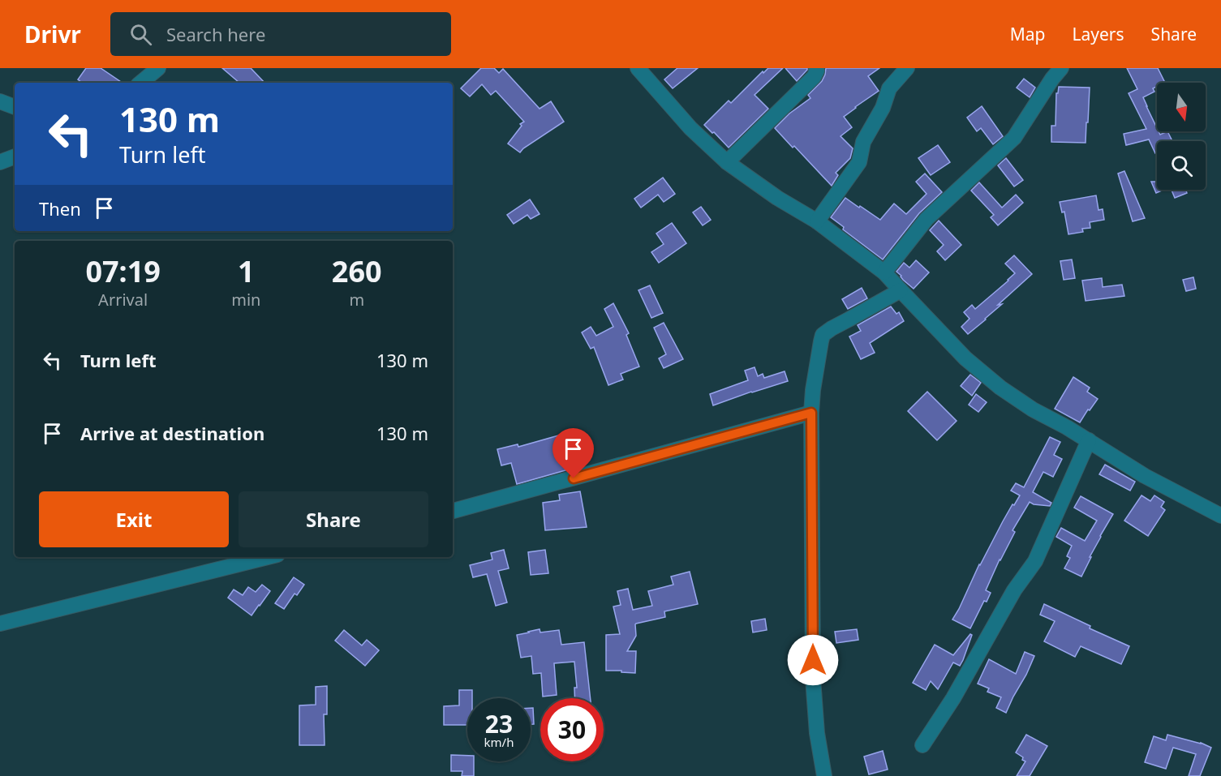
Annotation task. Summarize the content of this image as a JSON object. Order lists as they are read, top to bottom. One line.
{"north":"bottom","page":{"header":"Drivr","search":"Search here","nav":["Map","Layers","Share"],"turn":["130 m","Turn left"],"then":"Then","eta":["07:19","Arrival","1","min","260","m"],"list":[{"name":"Turn left","value":"130 m"},{"name":"Arrive at destination","value":"130 m"}],"buttons":["Exit","Share"],"speed":"23 km/h","limit":"30"}}
